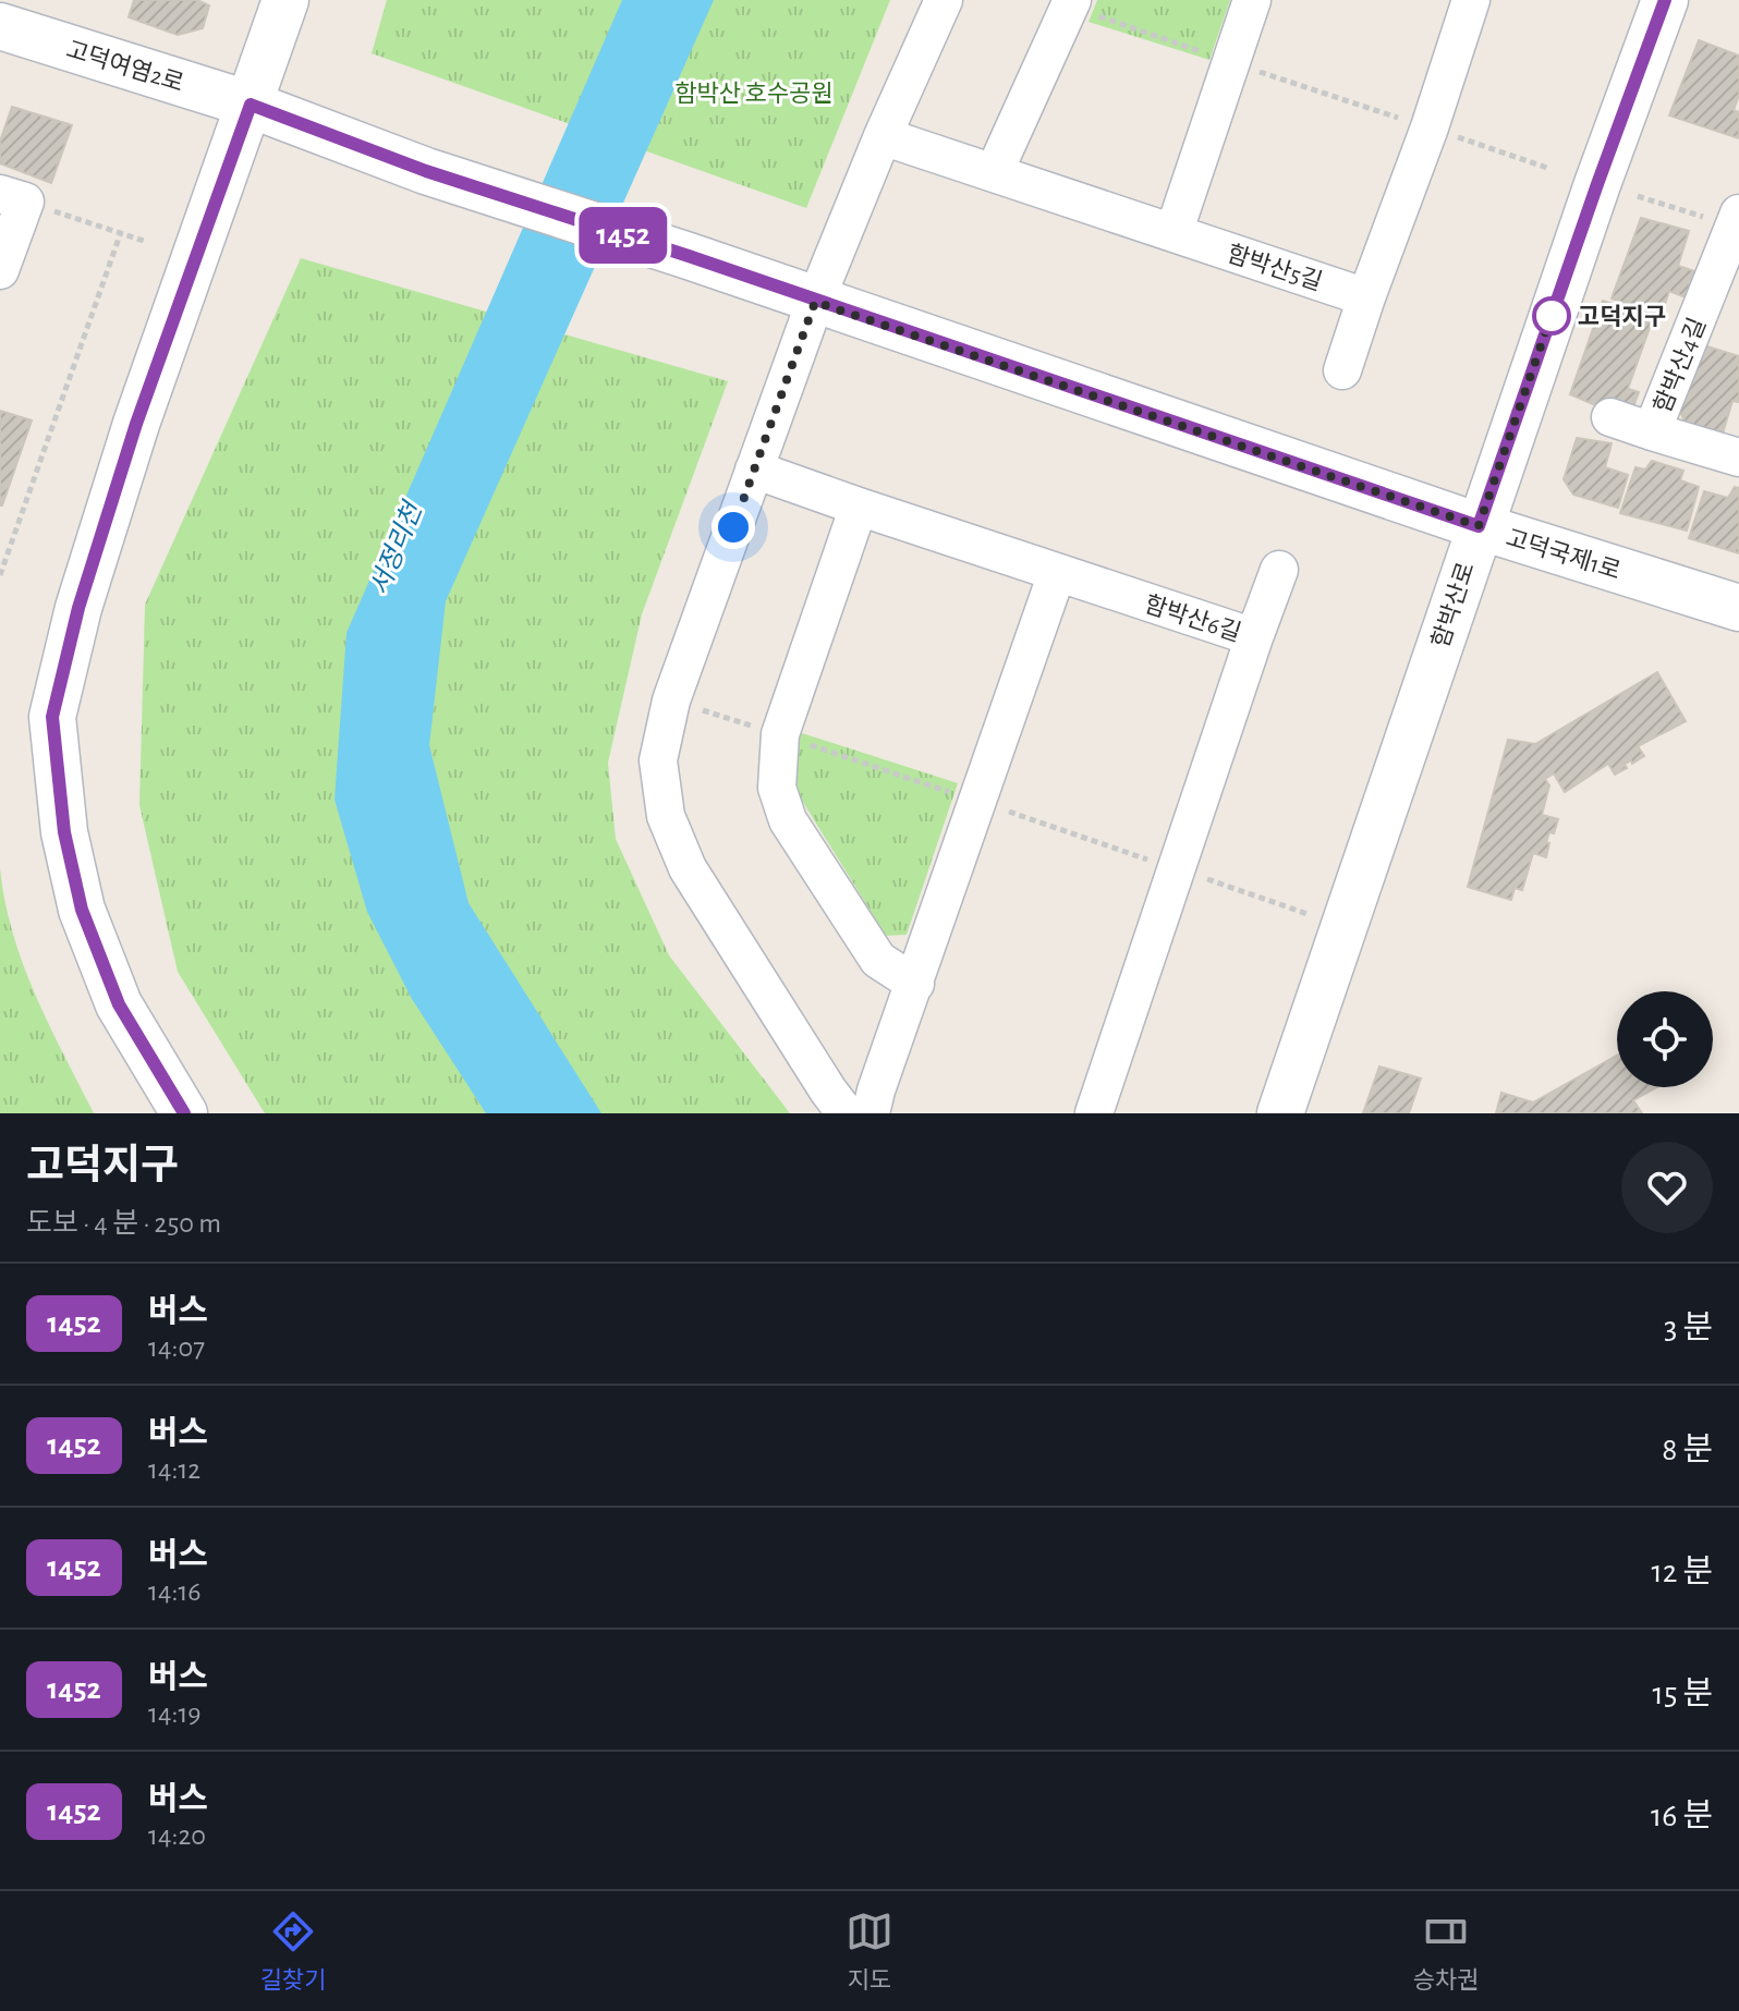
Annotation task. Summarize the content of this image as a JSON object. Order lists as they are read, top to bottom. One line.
{"streets":{"street":["고덕여염2로","함박산5길","함박산4길","고덕국제1로","함박산로","함박산6길"]},"crossings":[["고덕여염2로","고덕국제1로"],["고덕국제1로","함박산로"]],"water":["서정리천"],"parks":["함박산 호수공원"],"places":["고덕지구"],"lines":["bus line 1452"],"page":{"on_map":"1452","heading":["고덕지구","도보 · 4 분 · 250 m"],"list":[{"mark":"1452","name":"버스","note":"14:07","value":"3 분"},{"mark":"1452","name":"버스","note":"14:12","value":"8 분"},{"mark":"1452","name":"버스","note":"14:16","value":"12 분"},{"mark":"1452","name":"버스","note":"14:19","value":"15 분"},{"mark":"1452","name":"버스","note":"14:20","value":"16 분"}],"tabs":["길찾기","지도","승차권"]}}
